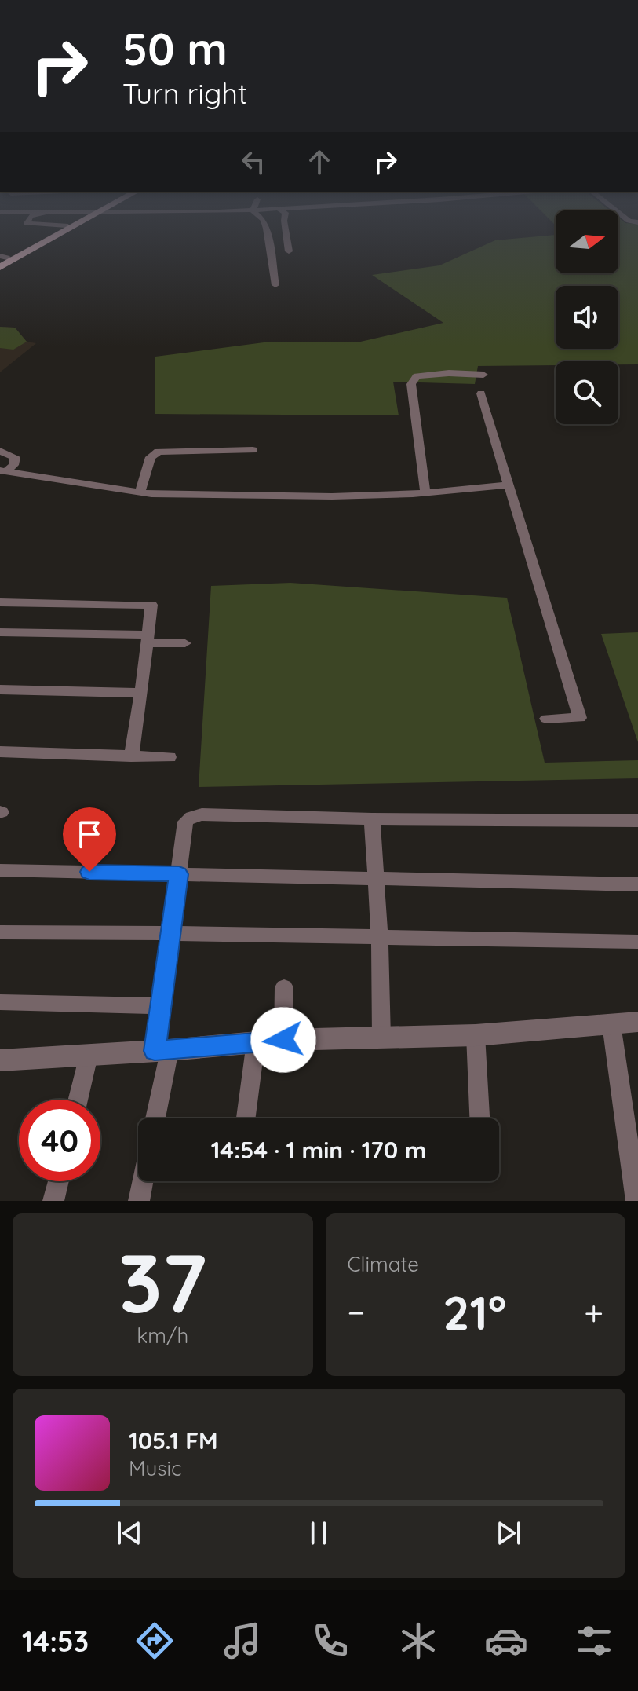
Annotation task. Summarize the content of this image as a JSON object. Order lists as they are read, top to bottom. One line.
{"north":"right","page":{"turn":["50 m","Turn right"],"limit":"40","trip":"14:54 · 1 min · 170 m","tile":[["37","km/h"],"Climate"],"heat":["−","21°","+"],"song":["105.1 FM","Music"],"tabs":"14:53"}}
